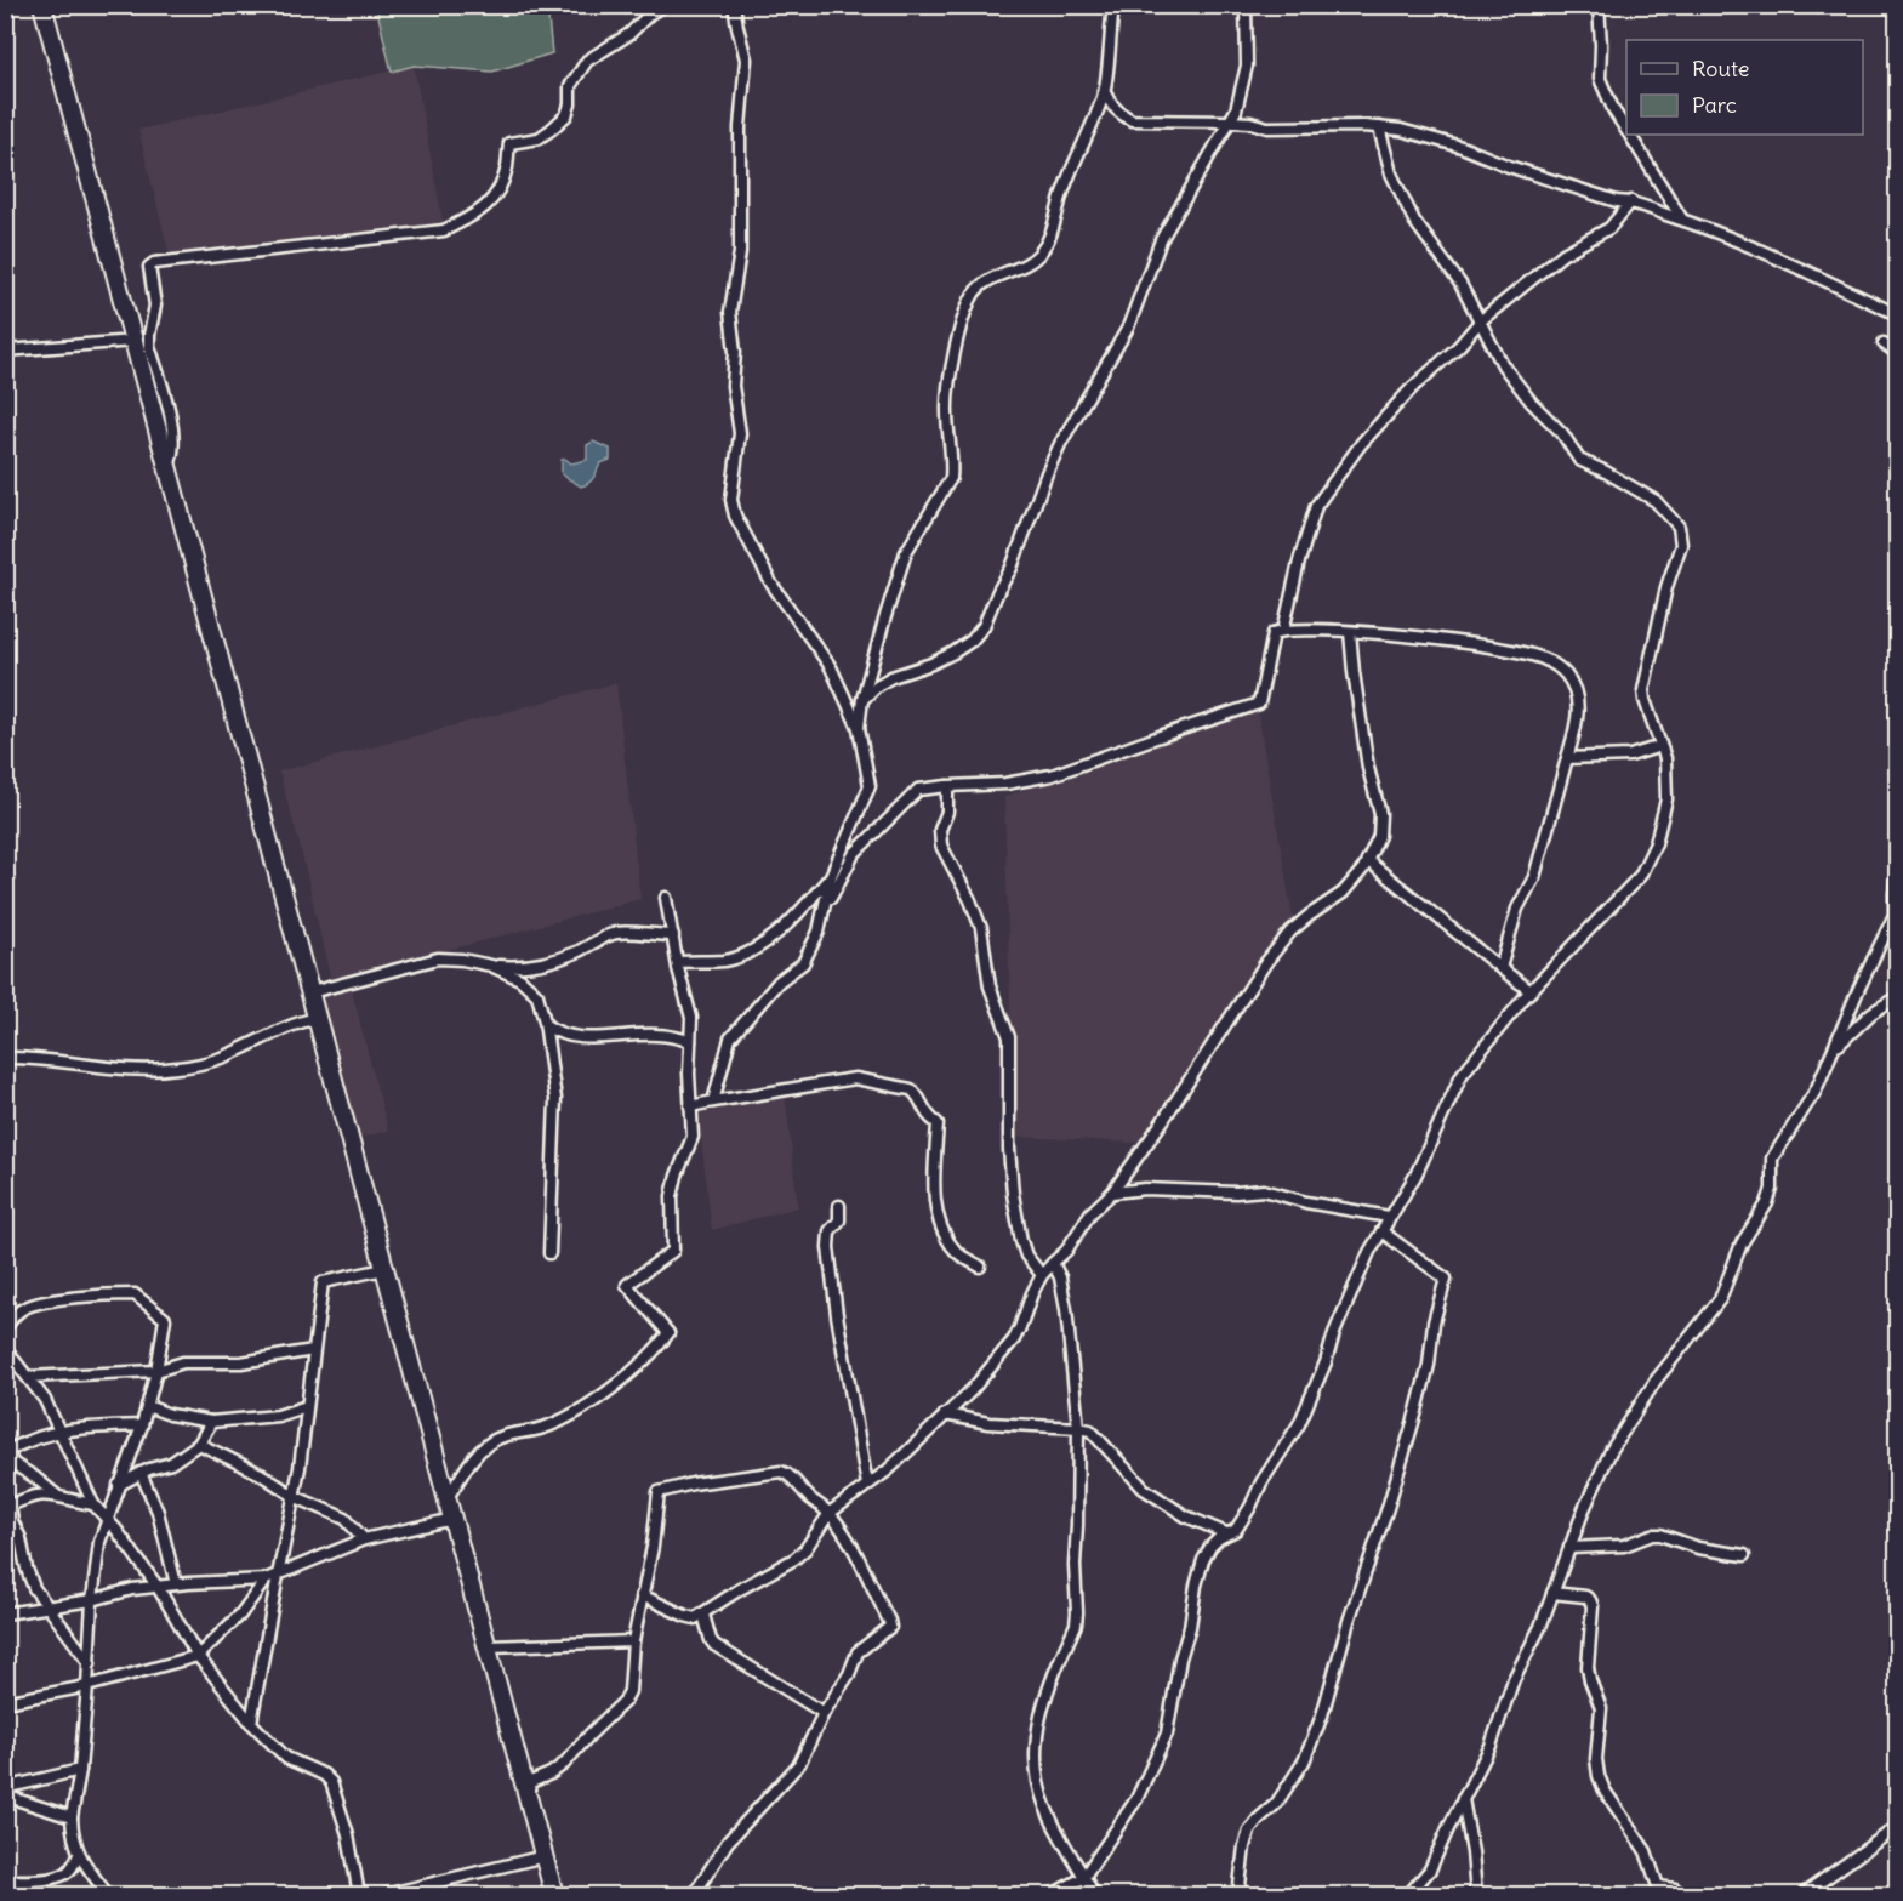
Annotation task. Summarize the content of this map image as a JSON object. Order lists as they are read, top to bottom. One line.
{"legend":["Route","Parc"]}
